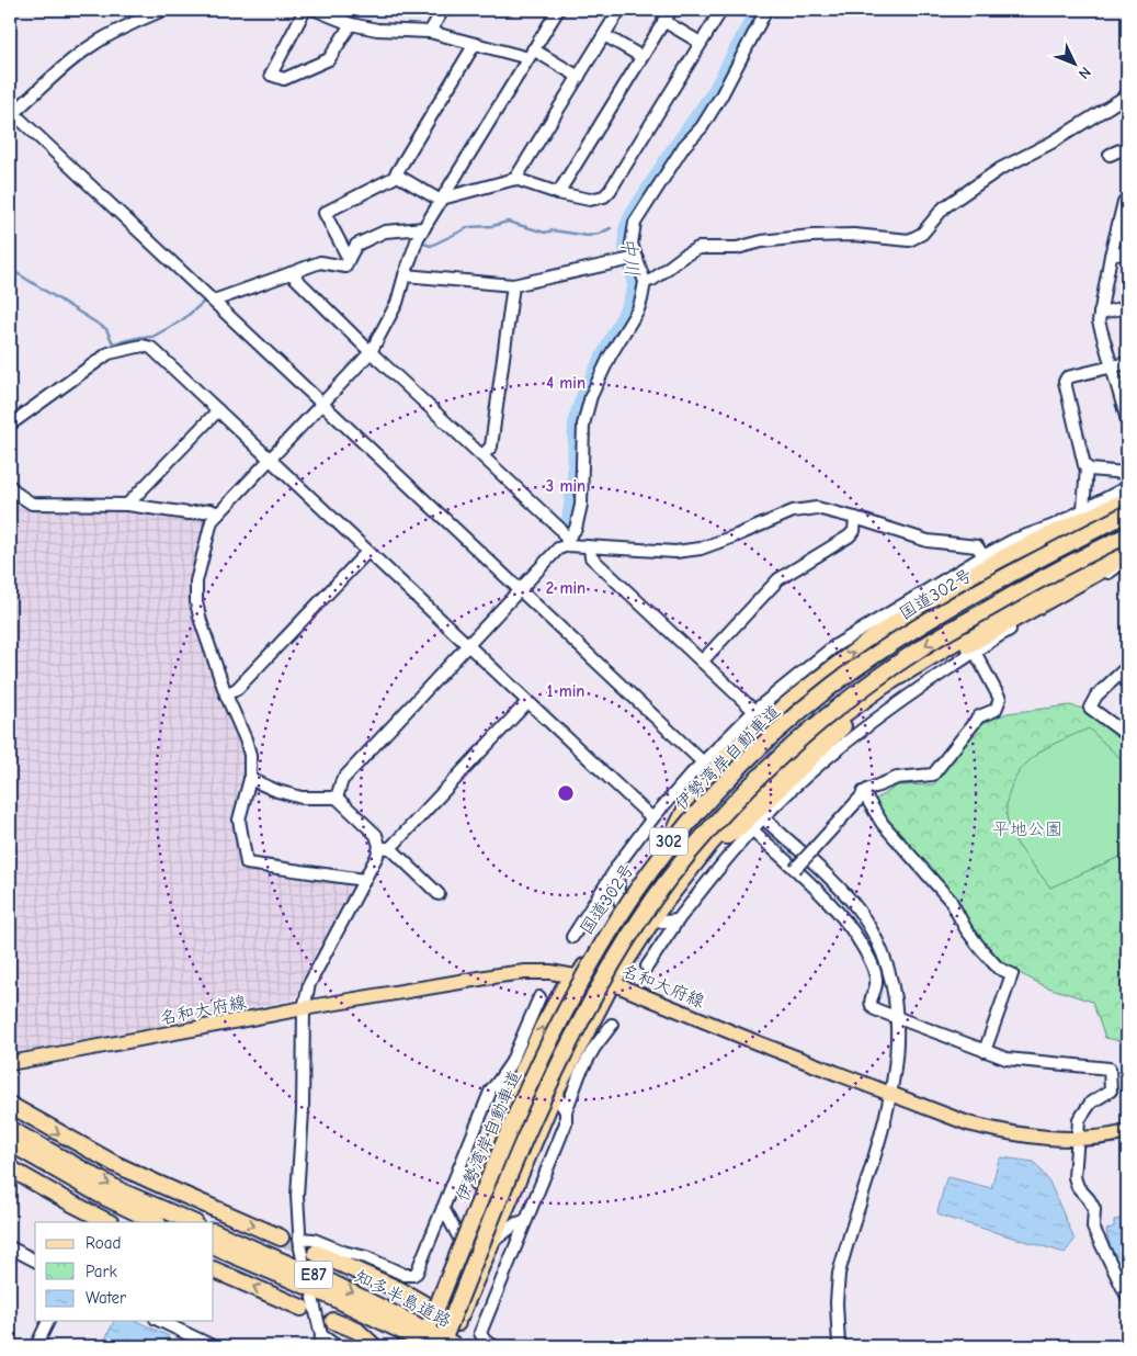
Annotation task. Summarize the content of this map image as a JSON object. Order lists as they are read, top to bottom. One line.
{"streets":{"highway":["国道302号","伊勢湾岸自動車道","302","E87","知多半島道路"],"main road":["名和大府線"]},"crossings":[["国道302号","伊勢湾岸自動車道"],["国道302号","名和大府線"],["国道302号","知多半島道路"],["302","名和大府線"]],"water":["中川"],"parks":["平地公園"],"legend":["Road","Park","Water"],"north":"bottom right","rings":["4 min","3 min","2 min","1 min"]}
